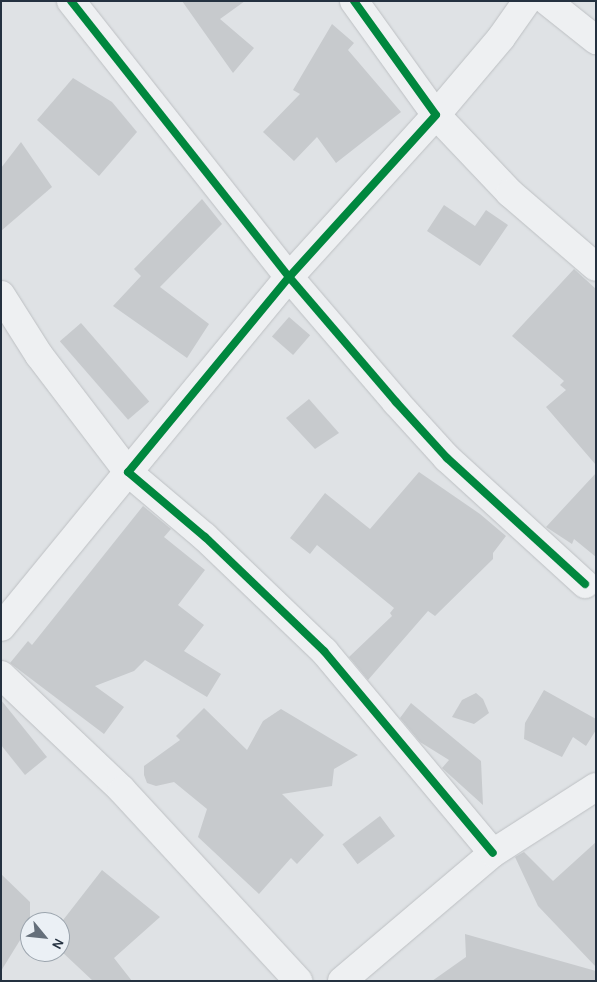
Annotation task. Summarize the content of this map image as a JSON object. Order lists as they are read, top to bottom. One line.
{"north":"bottom right"}
